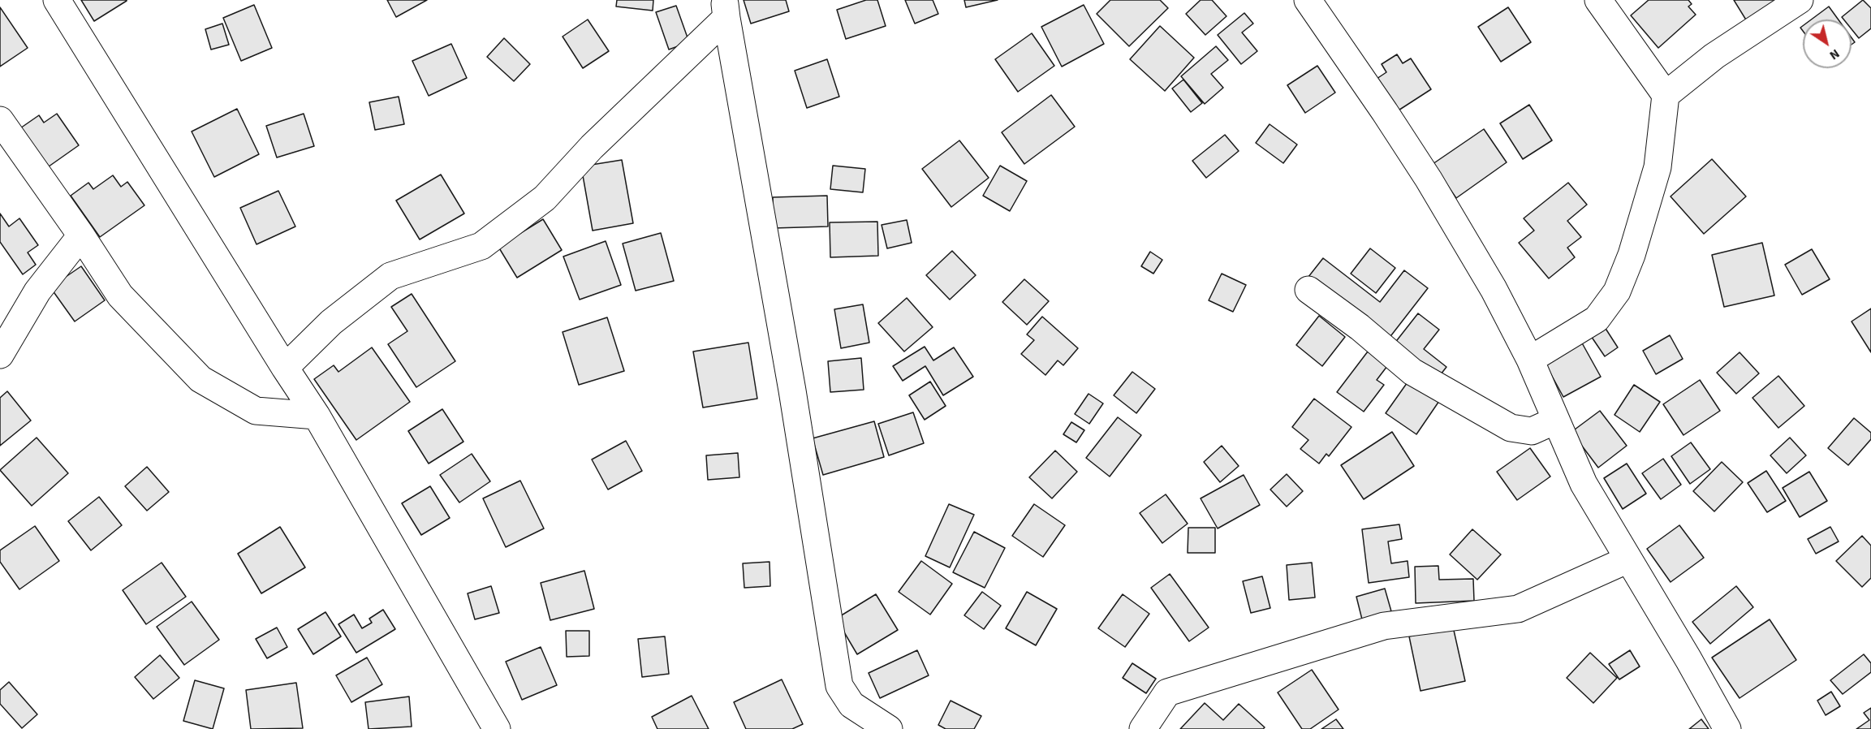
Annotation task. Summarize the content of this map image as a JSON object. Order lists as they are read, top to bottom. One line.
{"north":"bottom right"}
